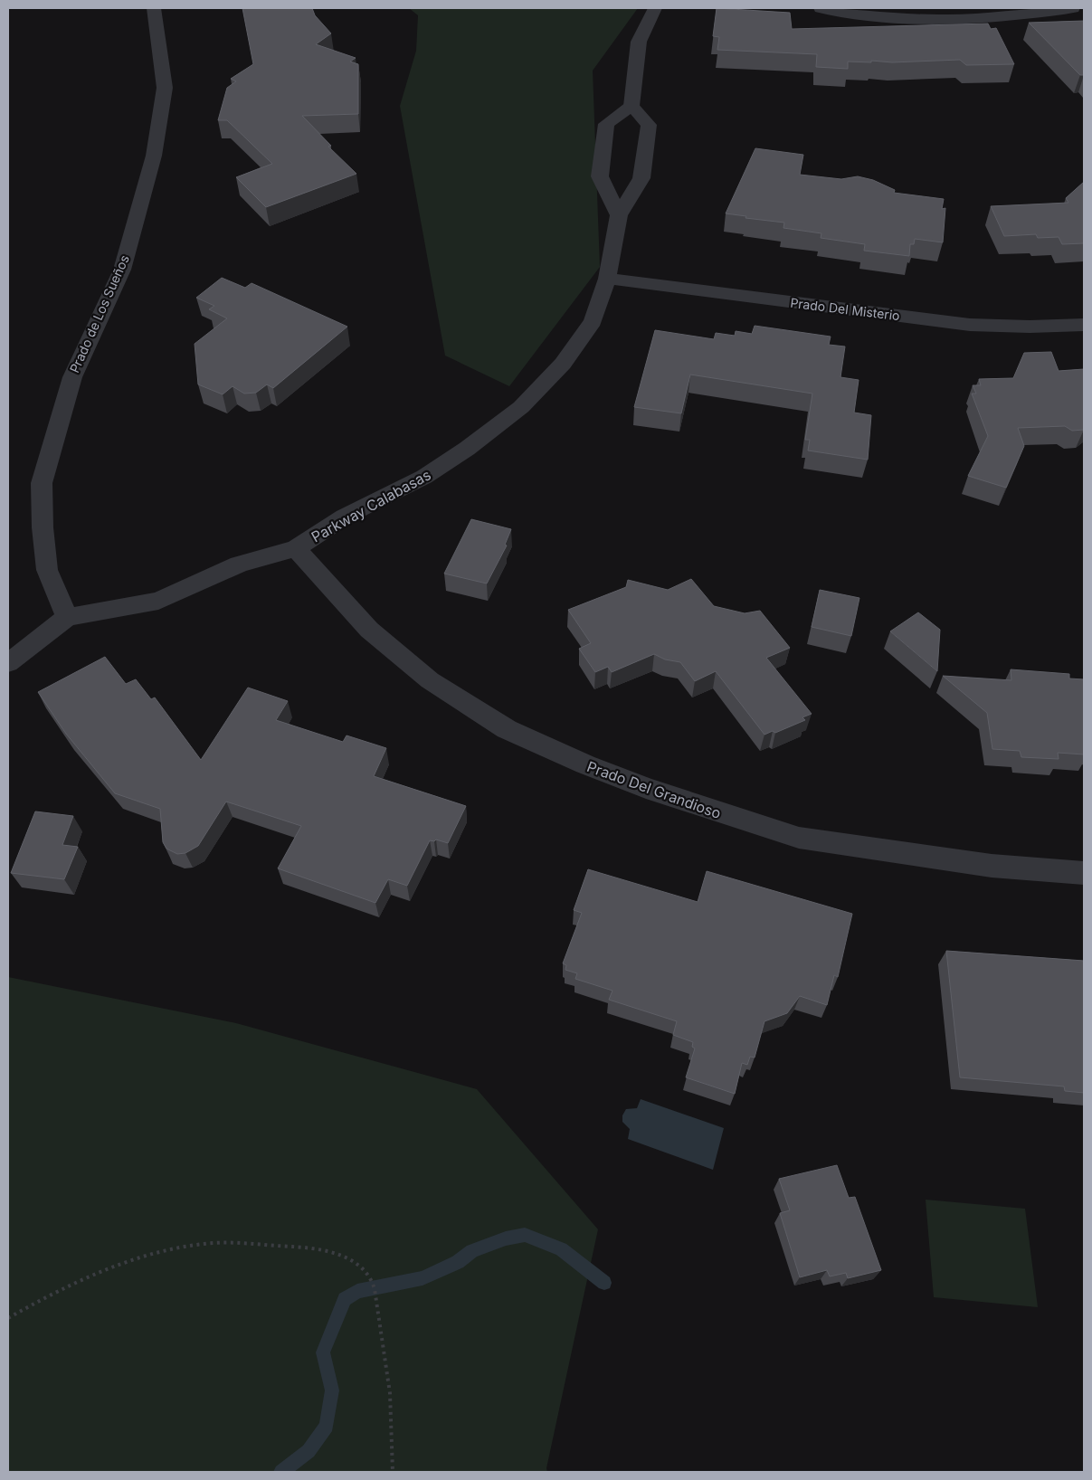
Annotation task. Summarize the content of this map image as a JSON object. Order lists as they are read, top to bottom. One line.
{"streets":{"street":["Prado Del Misterio","Prado de Los Sueños","Parkway Calabasas","Prado Del Grandioso"]},"crossings":[["Prado Del Misterio","Parkway Calabasas"],["Prado de Los Sueños","Parkway Calabasas"],["Parkway Calabasas","Prado Del Grandioso"]]}
